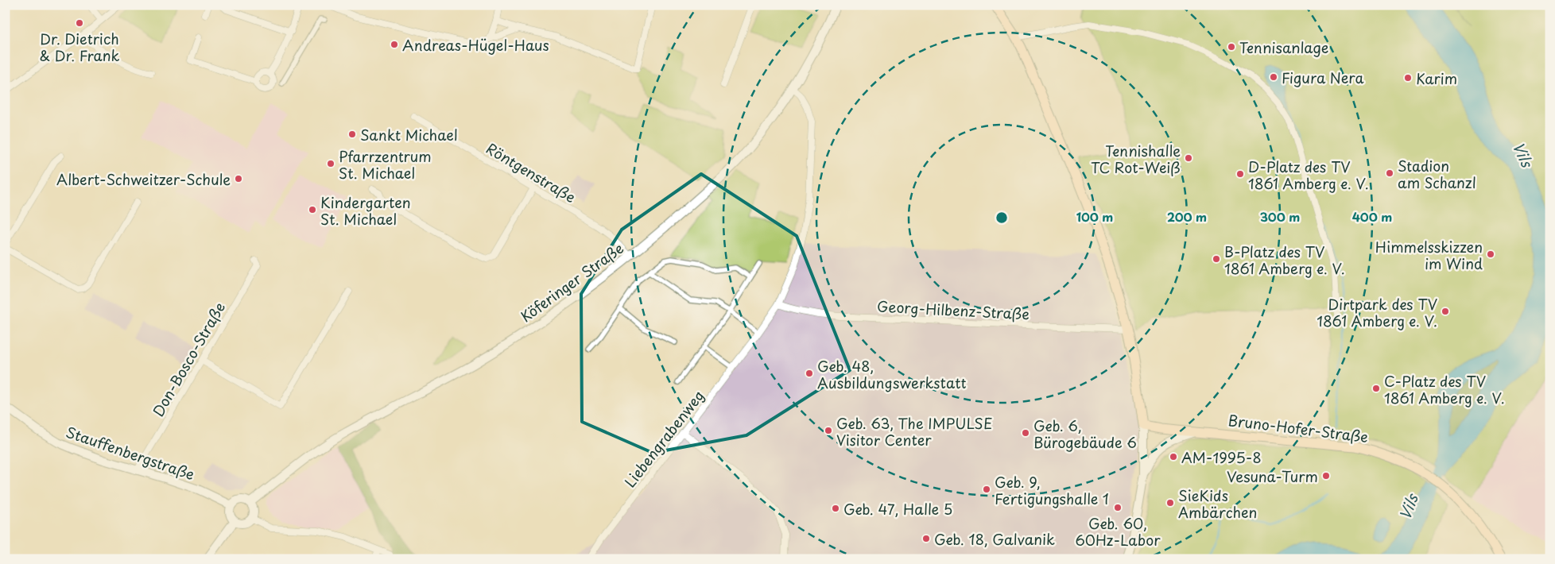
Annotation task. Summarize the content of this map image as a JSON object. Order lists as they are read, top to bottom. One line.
{"streets":{"main road":["Bruno-Hofer-Straße"],"street":["Röntgenstraße","Köferinger Straße","Georg-Hilbenz-Straße","Don-Bosco-Straße","Liebengrabenweg","Stauffenbergstraße"]},"crossings":[["Röntgenstraße","Köferinger Straße"],["Köferinger Straße","Liebengrabenweg"],["Köferinger Straße","Stauffenbergstraße"],["Georg-Hilbenz-Straße","Liebengrabenweg"],["Don-Bosco-Straße","Stauffenbergstraße"]],"water":["Vils"],"places":["Dr. Dietrich & Dr. Frank","Andreas-Hügel-Haus","Tennisanlage","Figura Nera","Karim","Sankt Michael","Tennishalle TC Rot-Weiß","Pfarrzentrum St. Michael","Stadion am Schanzl","D-Platz des TV 1861 Amberg e. V.","Albert-Schweitzer-Schule","Kindergarten St. Michael","Himmelsskizzen im Wind","B-Platz des TV 1861 Amberg e. V.","Dirtpark des TV 1861 Amberg e. V.","Geb. 48, Ausbildungswerkstatt","C-Platz des TV 1861 Amberg e. V.","Geb. 63, The IMPULSE Visitor Center","Geb. 6, Bürogebäude 6","AM-1995-8","Vesuna-Turm","Geb. 9, Fertigungshalle 1","SieKids Ambärchen","Geb. 60, 60Hz-Labor","Geb. 47, Halle 5","Geb. 18, Galvanik"],"rings":["100 m","200 m","300 m","400 m"]}
